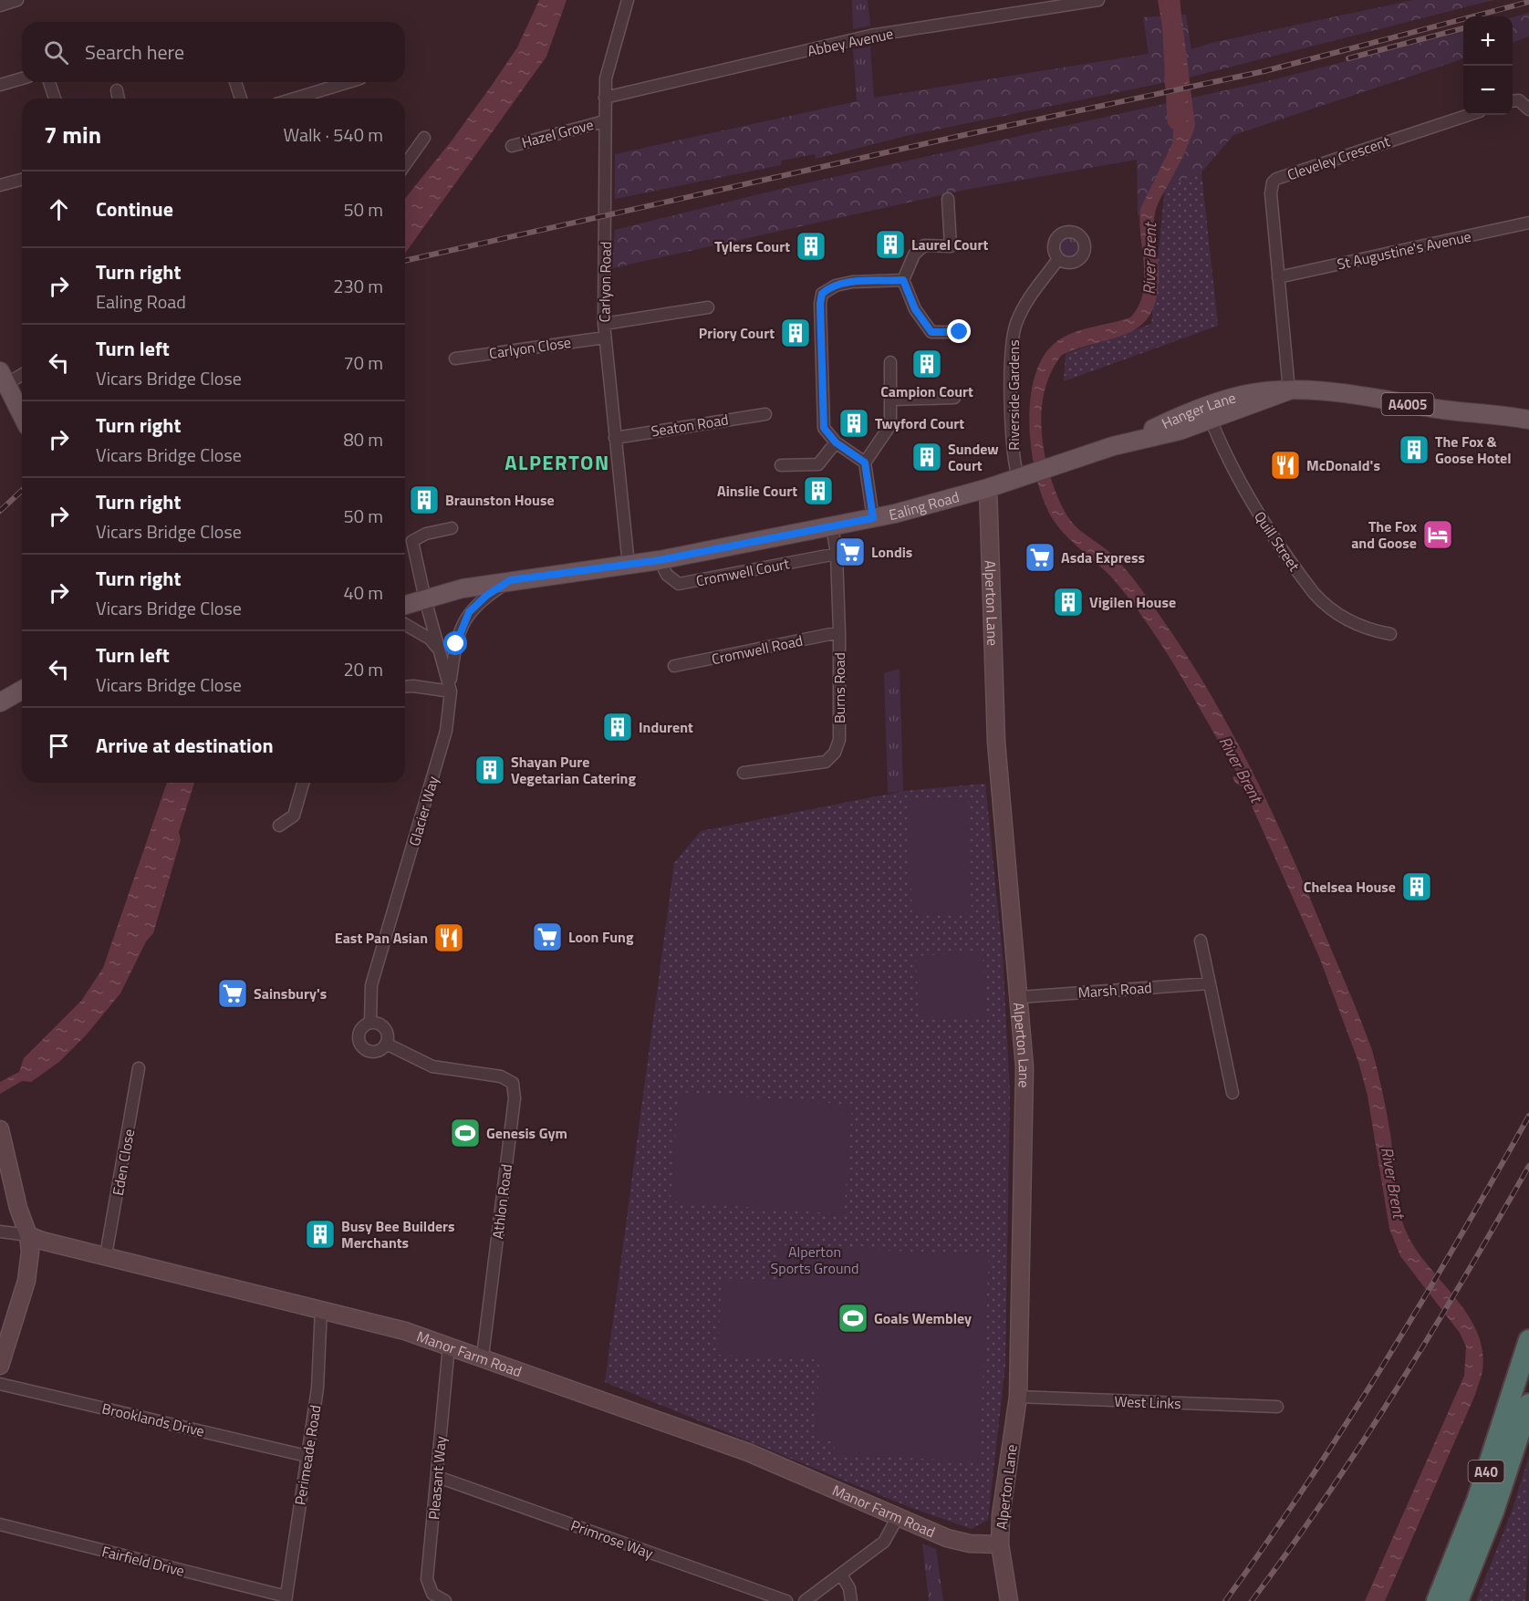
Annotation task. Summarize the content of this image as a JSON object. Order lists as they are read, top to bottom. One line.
{"streets":{"highway":["A40"],"main road":["A4005","Hanger Lane","Ealing Road"],"street":["Abbey Avenue","Hazel Grove","Cleveley Crescent","St Augustine's Avenue","Carlyon Road","Carlyon Close","Riverside Gardens","Seaton Road","Quill Street","Cromwell Court","Alperton Lane","Cromwell Road","Burns Road","Glacier Way","Marsh Road","Eden Close","Athlon Road","Manor Farm Road","West Links","Brooklands Drive","Perimeade Road","Pleasant Way","Primrose Way","Fairfield Drive"]},"crossings":[["Abbey Avenue","Carlyon Road"],["Hazel Grove","Carlyon Road"],["Cleveley Crescent","St Augustine's Avenue"],["Cleveley Crescent","Hanger Lane"],["Carlyon Road","Carlyon Close"],["Carlyon Road","Seaton Road"],["Carlyon Road","Ealing Road"],["Riverside Gardens","Ealing Road"],["Hanger Lane","Ealing Road"],["Hanger Lane","Quill Street"],["Ealing Road","Cromwell Court"],["Ealing Road","Alperton Lane"],["Ealing Road","Burns Road"],["Ealing Road","Glacier Way"],["Cromwell Court","Burns Road"],["Alperton Lane","Marsh Road"],["Alperton Lane","Manor Farm Road"],["Alperton Lane","West Links"],["Cromwell Road","Burns Road"],["Glacier Way","Athlon Road"],["Eden Close","Manor Farm Road"],["Athlon Road","Manor Farm Road"],["Manor Farm Road","Perimeade Road"],["Manor Farm Road","Pleasant Way"],["Brooklands Drive","Perimeade Road"],["Perimeade Road","Fairfield Drive"],["Pleasant Way","Primrose Way"]],"districts":["ALPERTON"],"water":["River Brent"],"parks":["Alperton Sports Ground"],"places":{"building":["Laurel Court","Tylers Court","Priory Court","Campion Court","Twyford Court","The Fox & Goose Hotel","Sundew Court","Ainslie Court","Braunston House","Vigilen House","Indurent","Shayan Pure Vegetarian Catering","Chelsea House","Busy Bee Builders Merchants"],"restaurant":["McDonald's","East Pan Asian"],"hotel":["The Fox and Goose"],"supermarket":["Londis","Asda Express","Loon Fung","Sainsbury's"],"sports":["Genesis Gym","Goals Wembley"]},"page":{"map_buttons":["+","−"],"search":"Search here","heading":["7 min","Walk · 540 m"],"list":[["Continue","50 m"],["Turn right","Ealing Road","230 m"],["Turn left","Vicars Bridge Close","70 m"],["Turn right","Vicars Bridge Close","80 m"],["Turn right","Vicars Bridge Close","50 m"],["Turn right","Vicars Bridge Close","40 m"],["Turn left","Vicars Bridge Close","20 m"],"Arrive at destination"]}}
